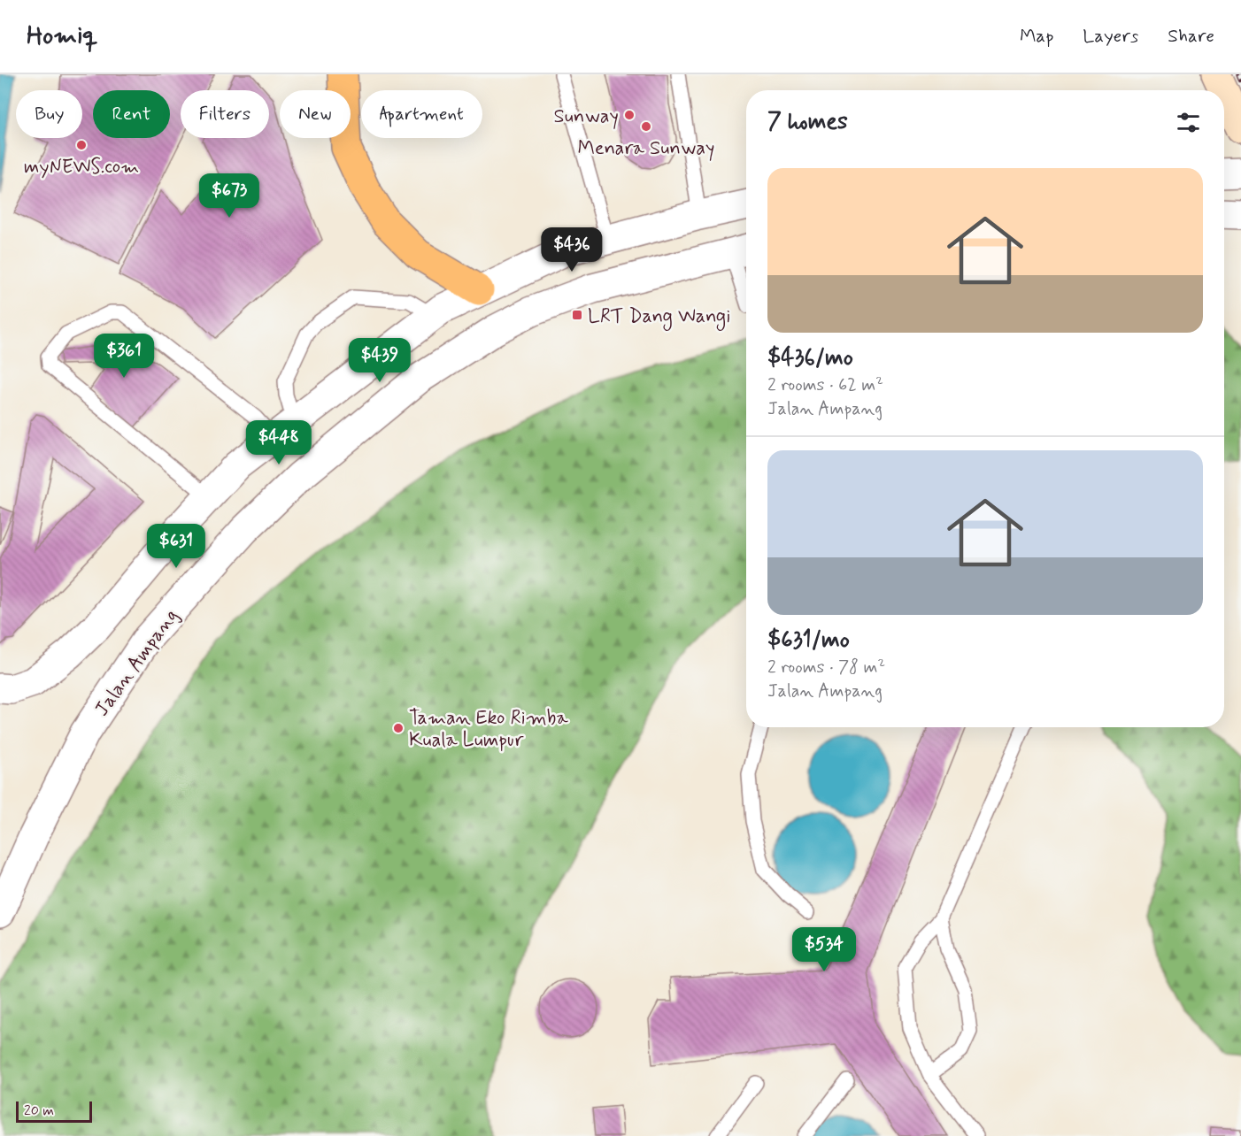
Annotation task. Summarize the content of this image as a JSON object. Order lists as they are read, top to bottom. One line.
{"streets":{"street":["Jalan Ampang"]},"places":{"other":["Sunway","Menara Sunway","myNEWS.com","Taman Eko Rimba Kuala Lumpur"],"transit":["LRT Dang Wangi"]},"scale_bar":"20 m","page":{"header":"Homiq","nav":["Map","Layers","Share"],"chip":["Buy","Rent","Filters","New","Apartment"],"heading":"7 homes","list":[{"name":"$436/mo","note":"2 rooms · 62 m² · Jalan Ampang"},{"name":"$631/mo","note":"2 rooms · 78 m² · Jalan Ampang"}],"price":["$673","$436","$361","$439","$448","$631","$534"],"scale":"20 m"}}
